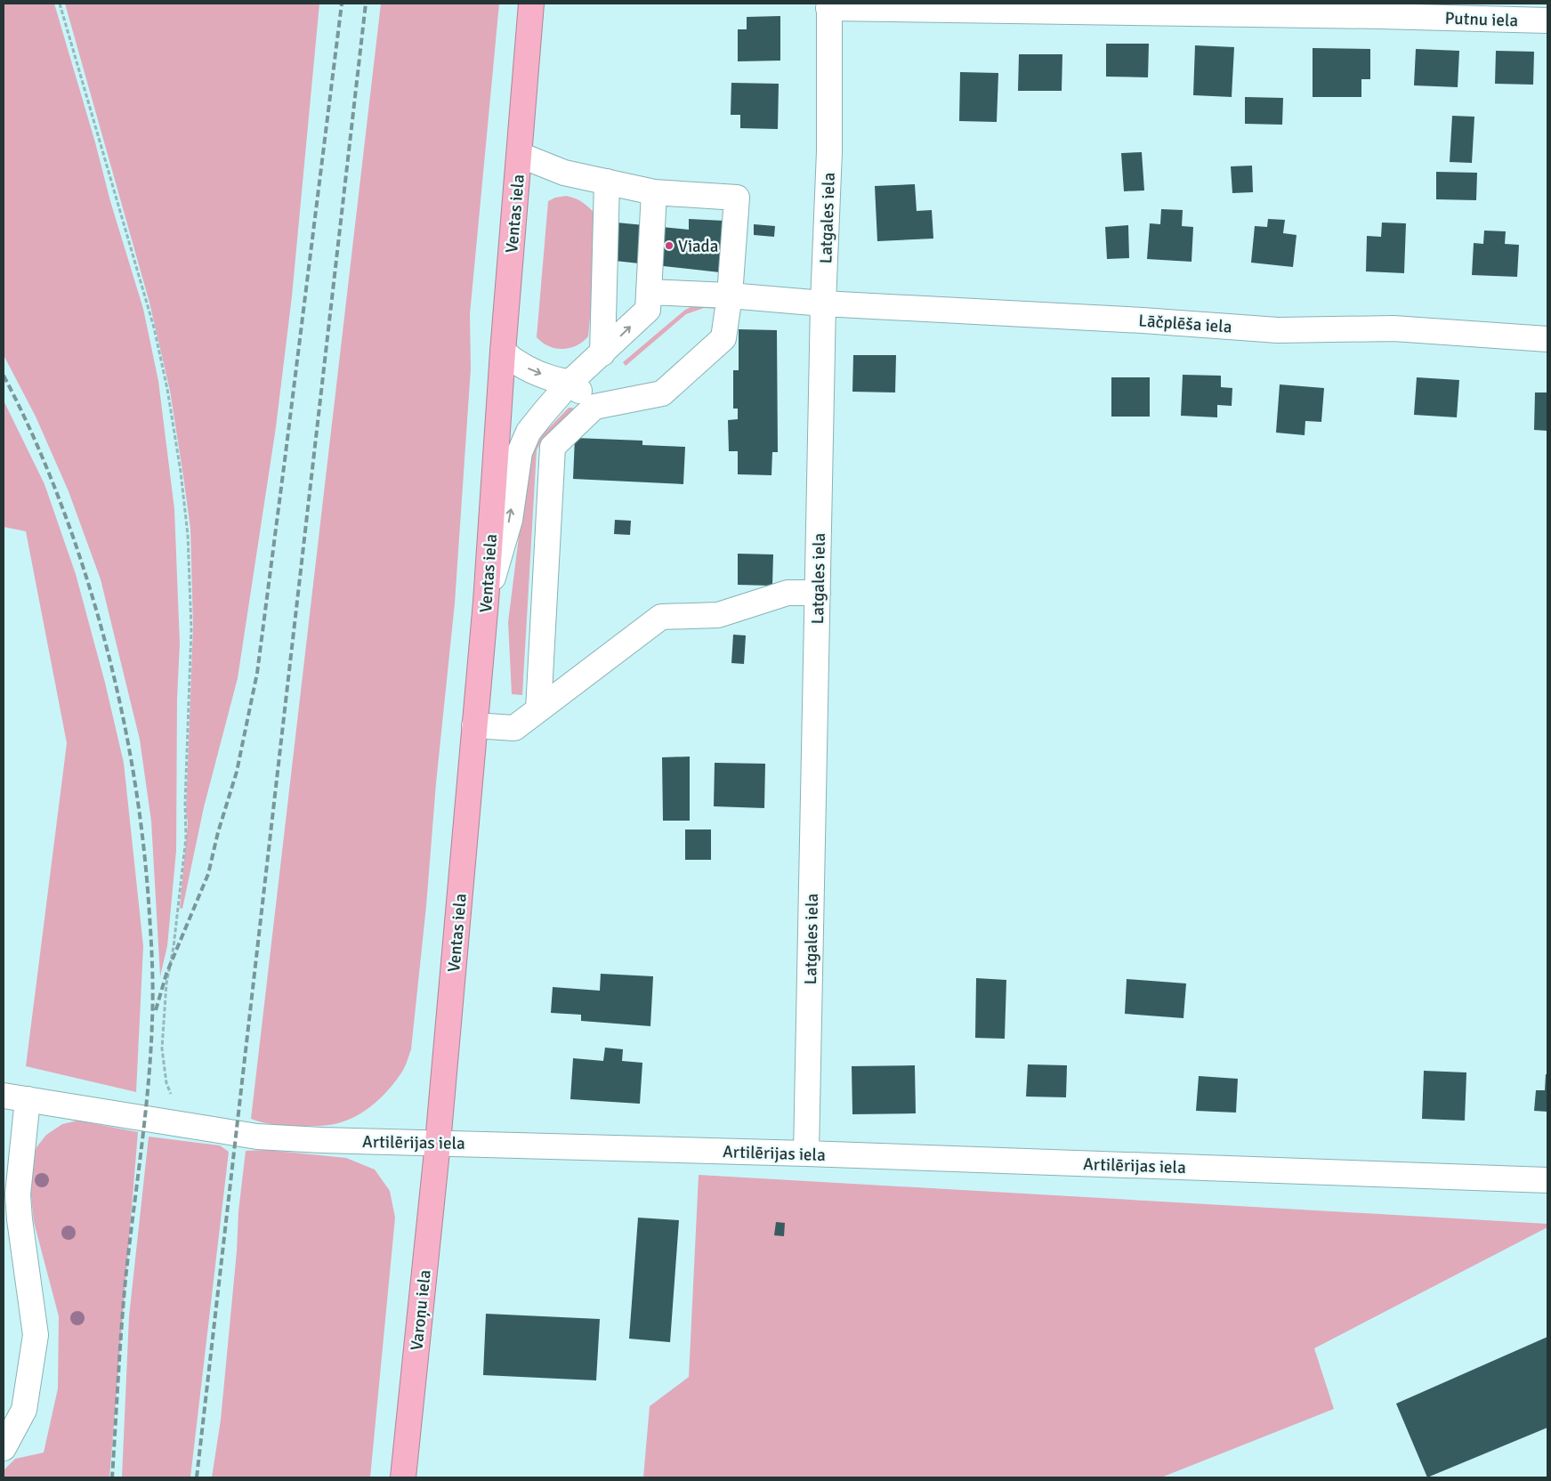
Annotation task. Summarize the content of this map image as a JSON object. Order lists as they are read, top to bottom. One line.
{"streets":{"highway":["Ventas iela","Varoņu iela"],"street":["Putnu iela","Latgales iela","Lāčplēša iela","Artilērijas iela"]},"crossings":[["Putnu iela","Latgales iela"],["Ventas iela","Artilērijas iela"],["Ventas iela","Varoņu iela"],["Latgales iela","Lāčplēša iela"],["Latgales iela","Artilērijas iela"],["Artilērijas iela","Varoņu iela"]],"places":["Viada"]}
